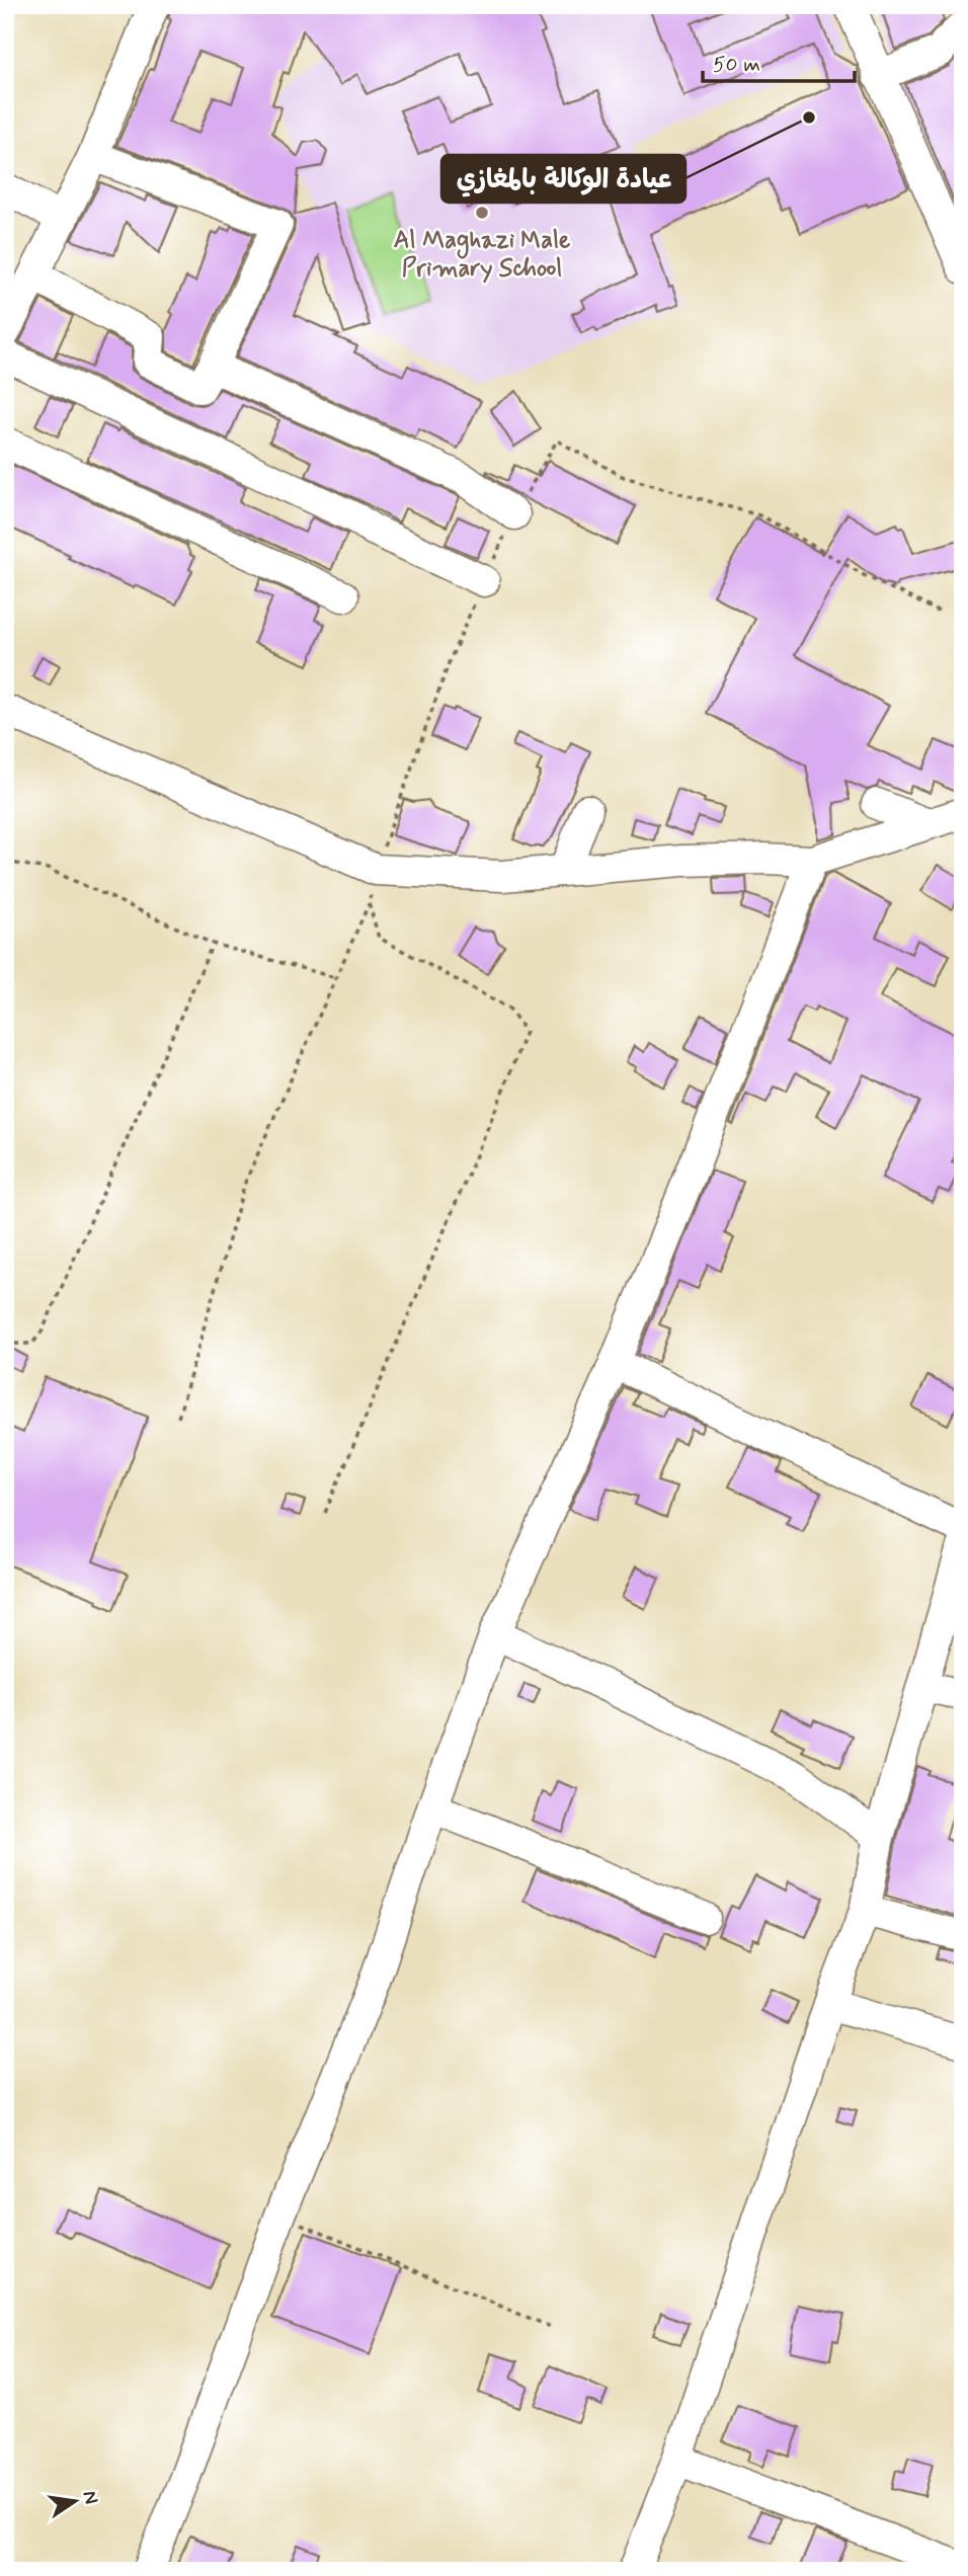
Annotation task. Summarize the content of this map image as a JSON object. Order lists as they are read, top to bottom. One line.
{"places":["عيادة الوكالة بالمغازي","Al Maghazi Male Primary School"],"scale_bar":"50 m","north":"right"}
